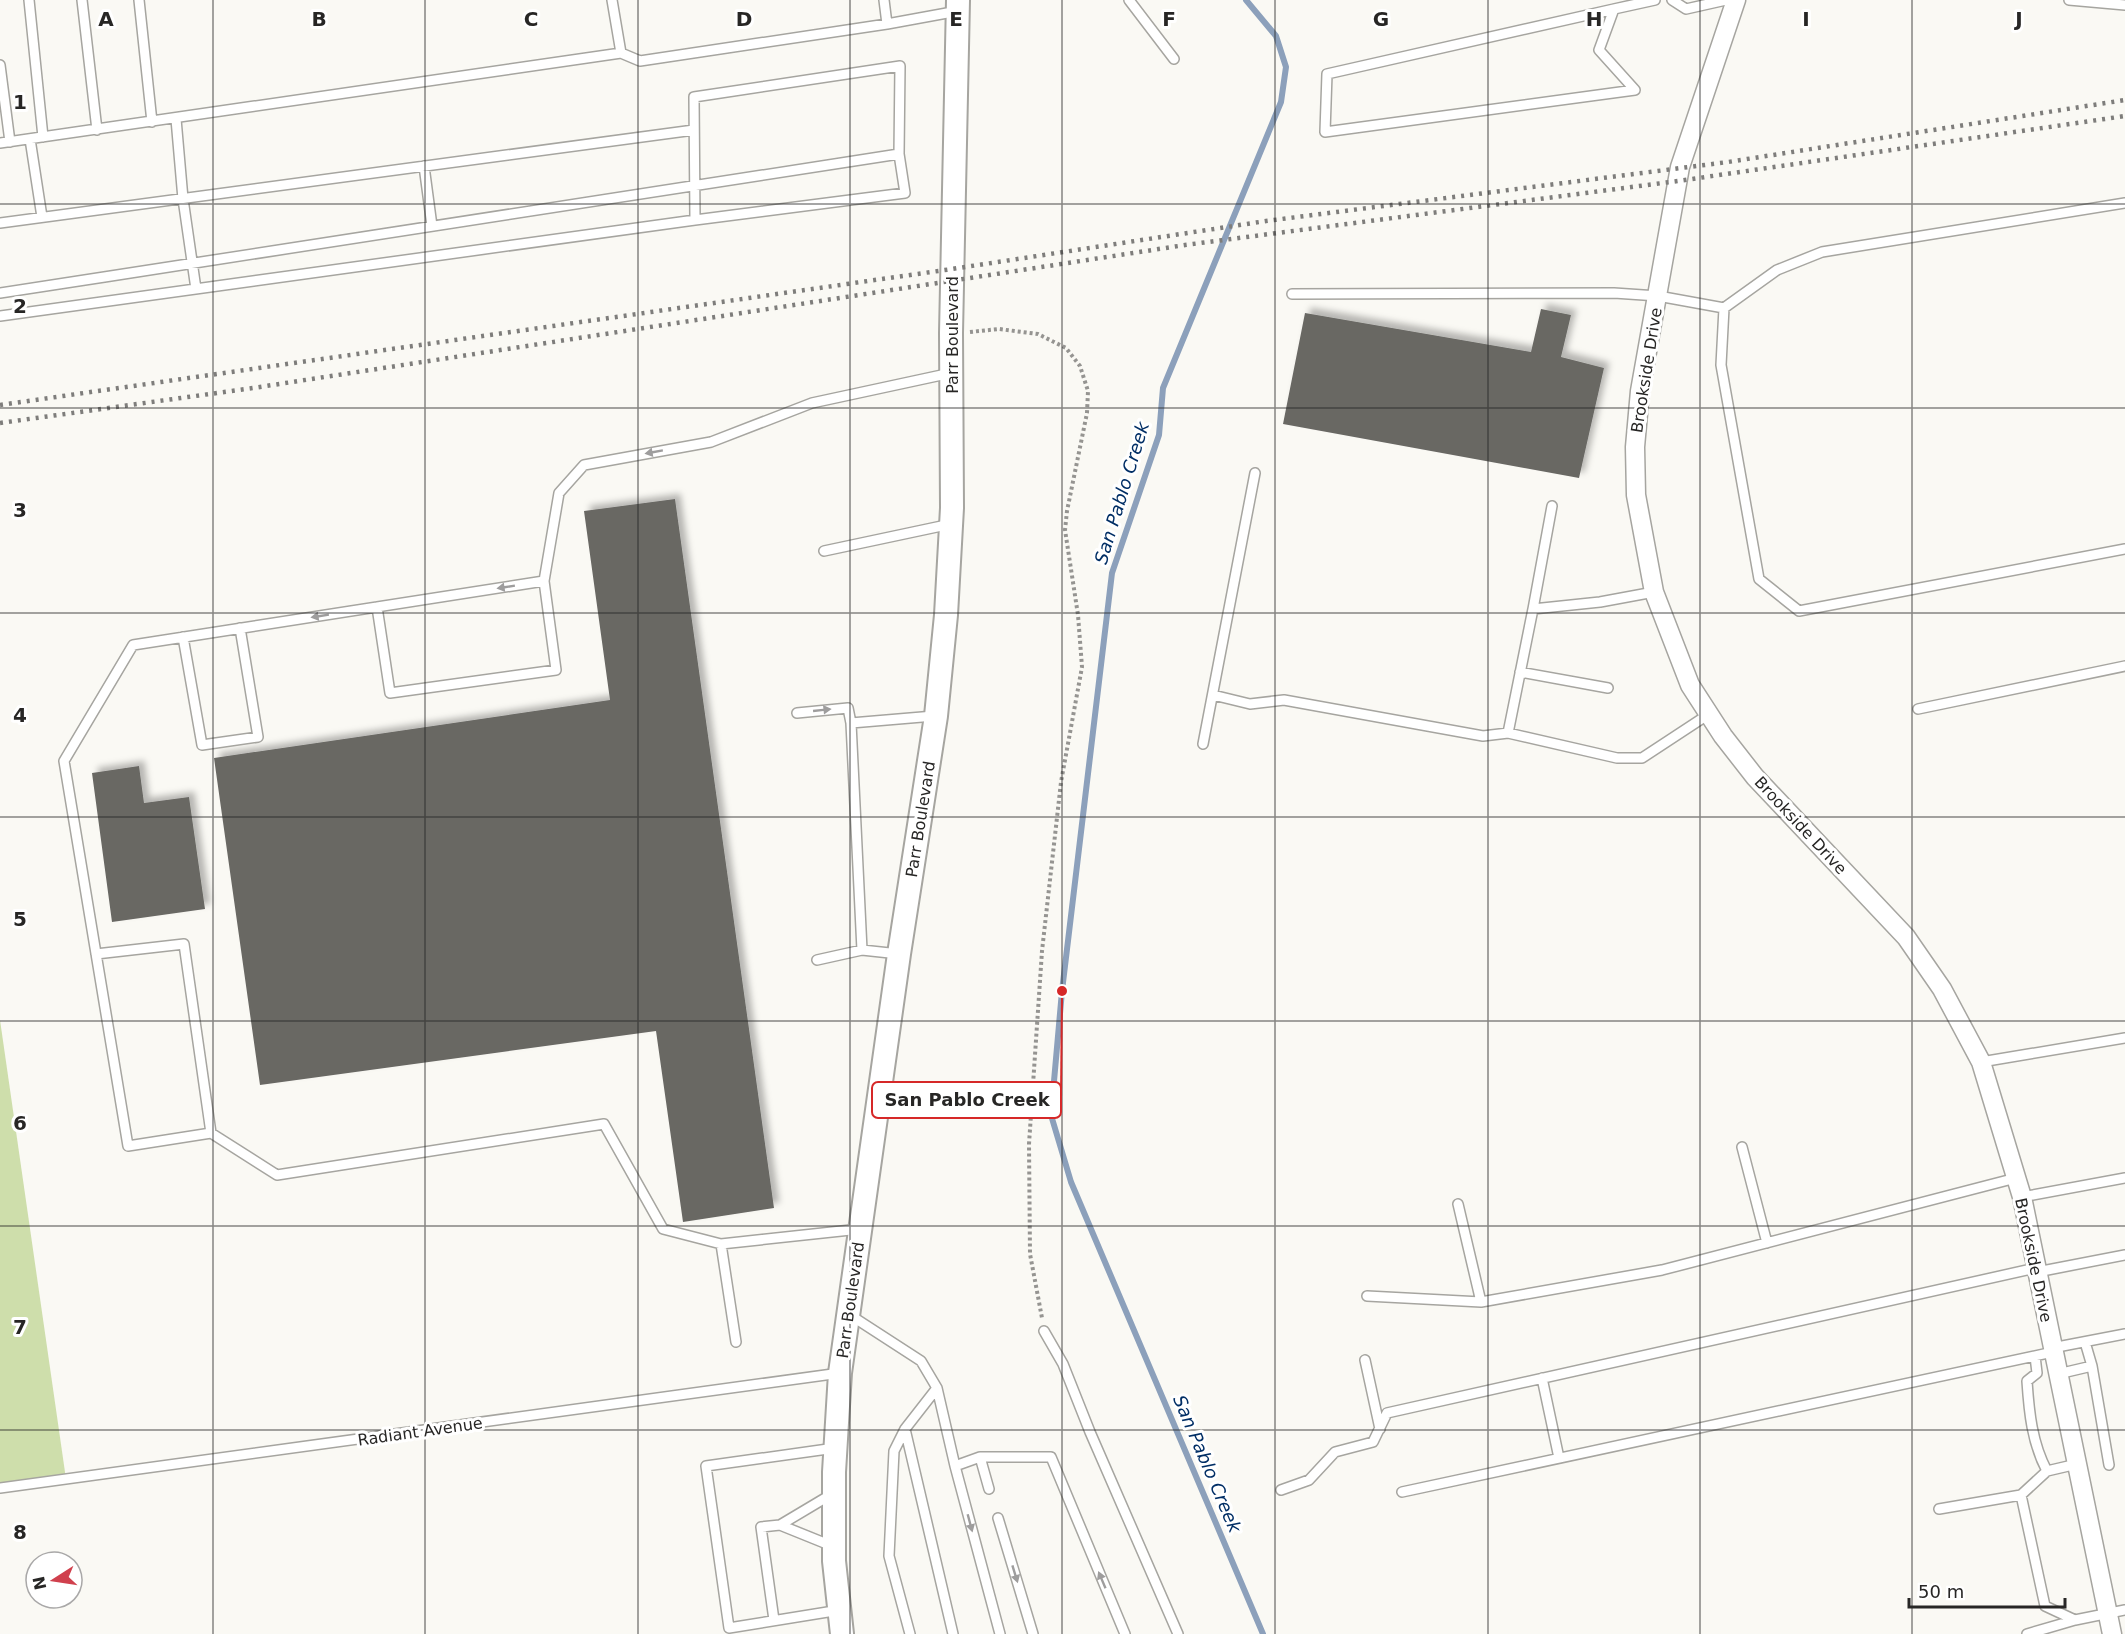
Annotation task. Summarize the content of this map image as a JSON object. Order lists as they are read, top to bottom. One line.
{"streets":{"street":["Parr Boulevard","Brookside Drive"],"lane":["Radiant Avenue"]},"crossings":[["Parr Boulevard","Radiant Avenue"]],"water":["San Pablo Creek"],"places":["San Pablo Creek"],"scale_bar":"50 m","north":"left","grid":{"columns":["A","B","C","D","E","F","G","H","I","J"],"rows":["1","2","3","4","5","6","7","8"]}}
